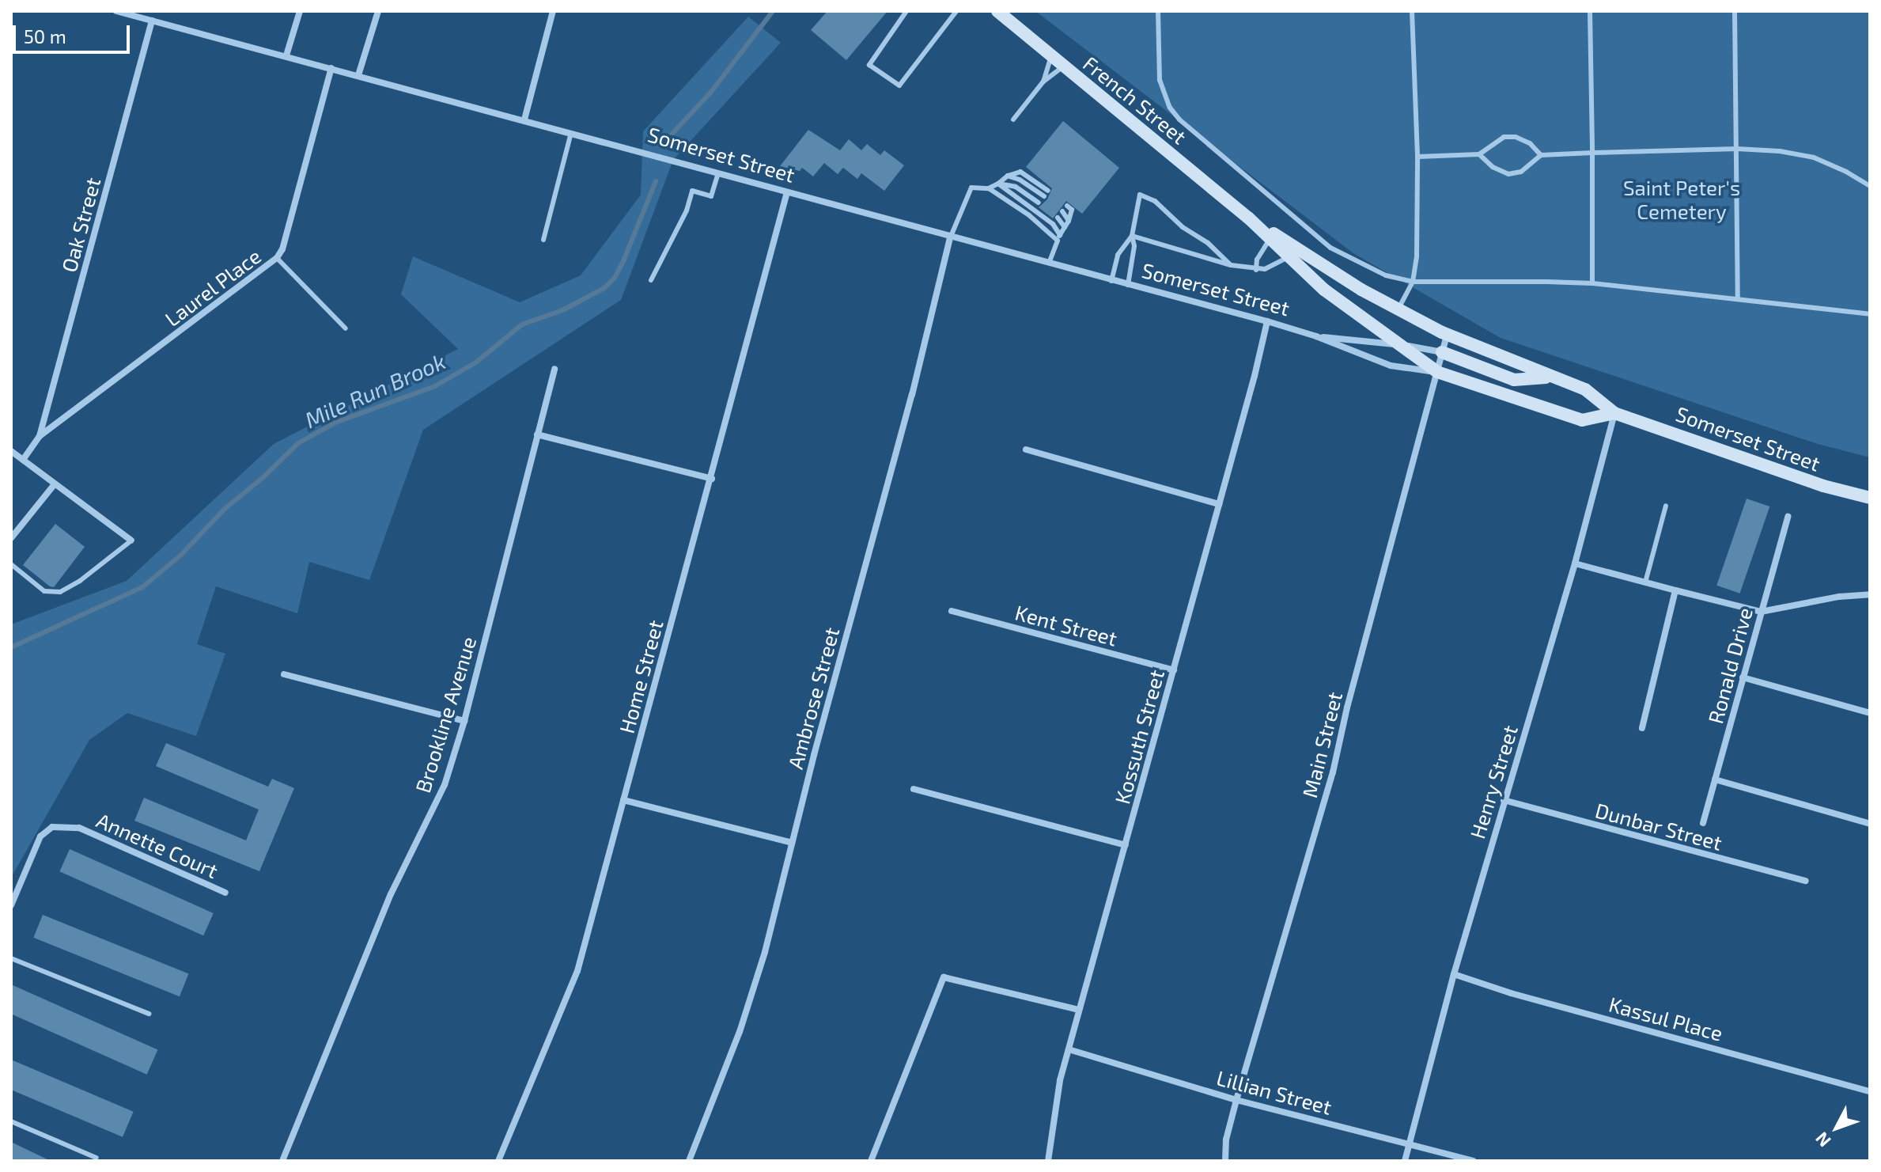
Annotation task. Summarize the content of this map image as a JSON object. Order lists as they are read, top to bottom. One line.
{"streets":{"main road":["French Street","Somerset Street"],"street":["Oak Street","Laurel Place","Kent Street","Ronald Drive","Home Street","Ambrose Street","Brookline Avenue","Kossuth Street","Main Street","Henry Street","Dunbar Street","Annette Court","Kassul Place","Lillian Street"]},"crossings":[["French Street","Somerset Street"],["French Street","Main Street"],["Somerset Street","Oak Street"],["Somerset Street","Laurel Place"],["Somerset Street","Home Street"],["Somerset Street","Ambrose Street"],["Somerset Street","Kossuth Street"],["Somerset Street","Main Street"],["Somerset Street","Henry Street"],["Oak Street","Laurel Place"],["Kent Street","Kossuth Street"],["Kossuth Street","Lillian Street"],["Main Street","Lillian Street"],["Henry Street","Dunbar Street"],["Henry Street","Kassul Place"],["Henry Street","Lillian Street"]],"water":["Mile Run Brook"],"parks":["Saint Peter's Cemetery"],"scale_bar":"50 m","north":"bottom left"}
